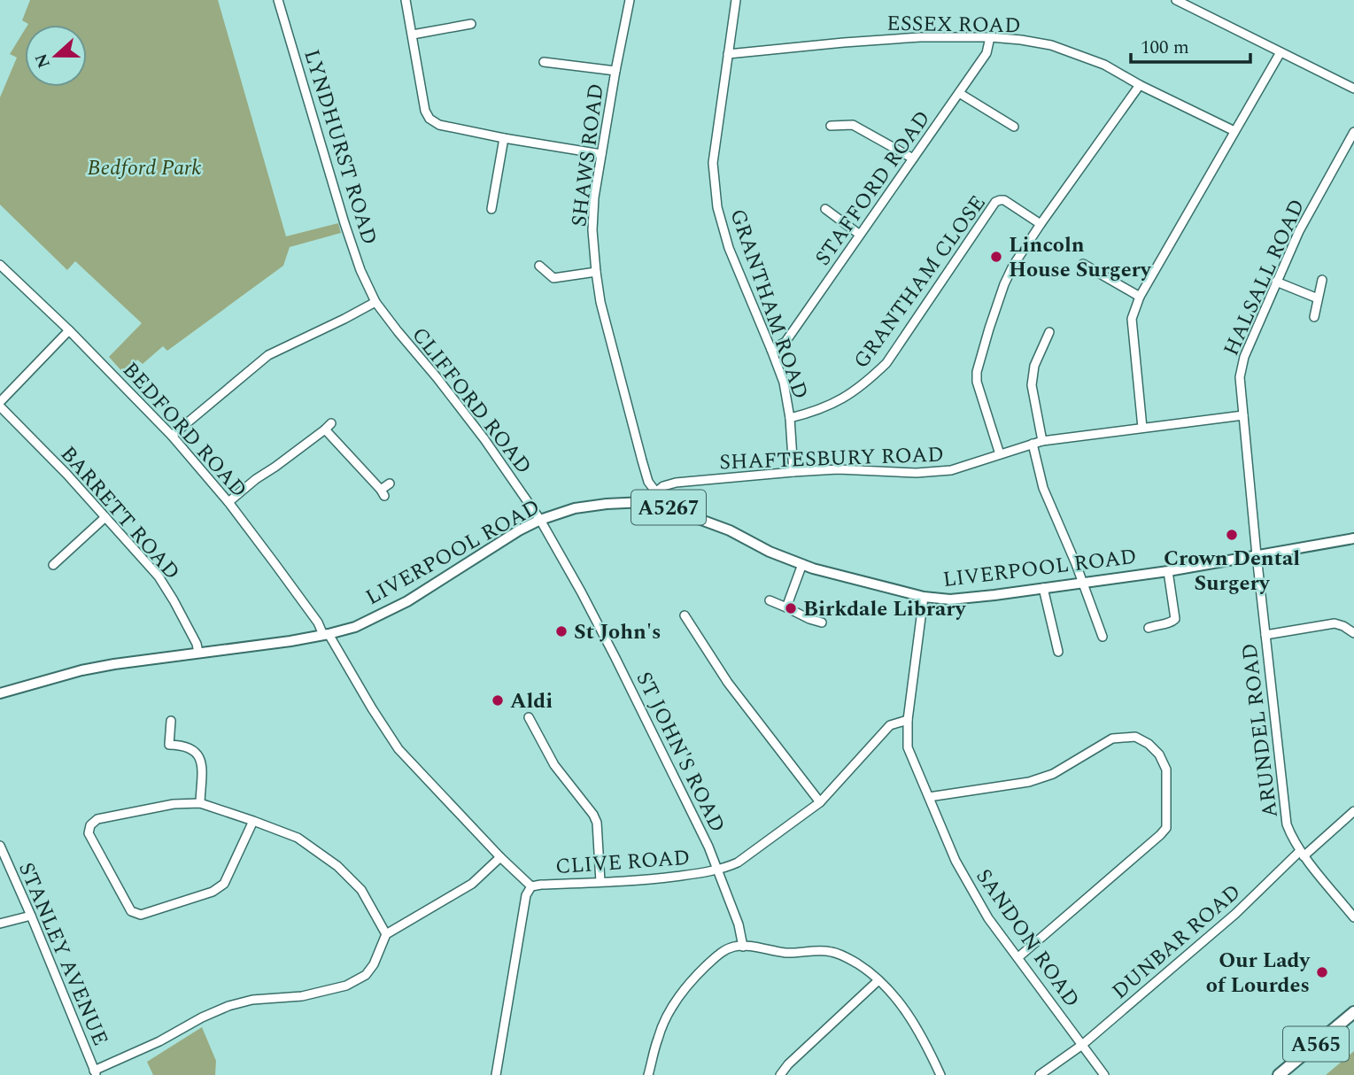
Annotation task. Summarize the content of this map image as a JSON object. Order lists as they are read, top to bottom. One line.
{"streets":{"highway":["A565"],"main road":["A5267","LIVERPOOL ROAD"],"street":["ESSEX ROAD","LYNDHURST ROAD","SHAWS ROAD","STAFFORD ROAD","HALSALL ROAD","GRANTHAM CLOSE","GRANTHAM ROAD","CLIFFORD ROAD","BEDFORD ROAD","SHAFTESBURY ROAD","BARRETT ROAD","ARUNDEL ROAD","ST JOHN'S ROAD","CLIVE ROAD","SANDON ROAD","DUNBAR ROAD","STANLEY AVENUE"]},"crossings":[["ESSEX ROAD","STAFFORD ROAD"],["ESSEX ROAD","GRANTHAM ROAD"],["LYNDHURST ROAD","CLIFFORD ROAD"],["SHAWS ROAD","SHAFTESBURY ROAD"],["STAFFORD ROAD","GRANTHAM ROAD"],["HALSALL ROAD","SHAFTESBURY ROAD"],["HALSALL ROAD","LIVERPOOL ROAD"],["HALSALL ROAD","ARUNDEL ROAD"],["GRANTHAM CLOSE","GRANTHAM ROAD"],["GRANTHAM ROAD","SHAFTESBURY ROAD"],["CLIFFORD ROAD","LIVERPOOL ROAD"],["CLIFFORD ROAD","ST JOHN'S ROAD"],["BEDFORD ROAD","LIVERPOOL ROAD"],["BEDFORD ROAD","CLIVE ROAD"],["SHAFTESBURY ROAD","LIVERPOOL ROAD"],["BARRETT ROAD","LIVERPOOL ROAD"],["LIVERPOOL ROAD","ARUNDEL ROAD"],["LIVERPOOL ROAD","ST JOHN'S ROAD"],["LIVERPOOL ROAD","SANDON ROAD"],["ARUNDEL ROAD","DUNBAR ROAD"],["ST JOHN'S ROAD","CLIVE ROAD"],["CLIVE ROAD","SANDON ROAD"],["SANDON ROAD","DUNBAR ROAD"]],"parks":["Bedford Park"],"places":["Lincoln House Surgery","Crown Dental Surgery","Birkdale Library","St John's","Aldi","Our Lady of Lourdes"],"scale_bar":"100 m","north":"left"}
